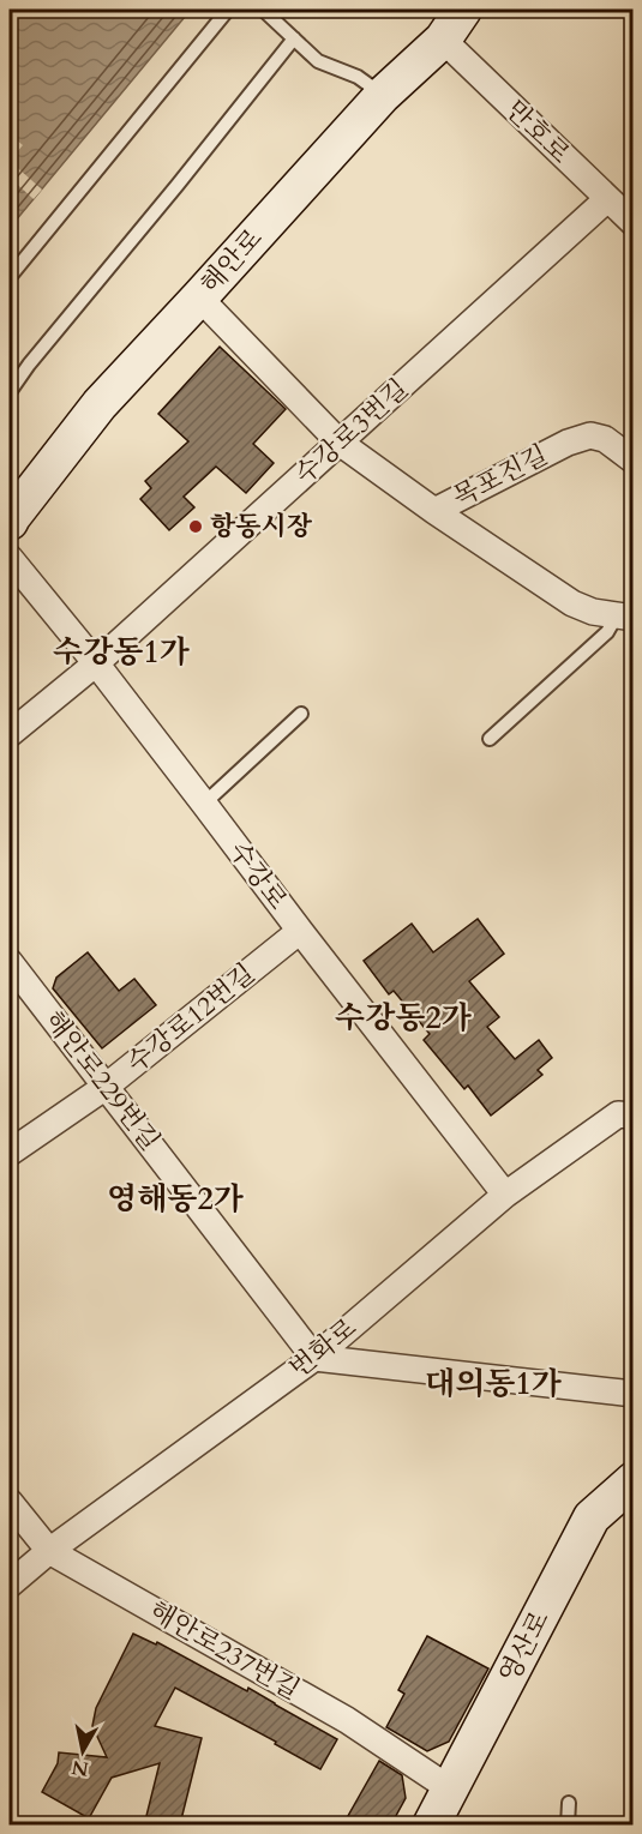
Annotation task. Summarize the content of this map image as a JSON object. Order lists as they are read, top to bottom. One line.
{"streets":{"street":["만호로","해안로","수강로3번길","목포진길","수강로","수강로12번길","해안로229번길","번화로","영산로","해안로237번길"]},"crossings":[["만호로","해안로"],["만호로","수강로3번길"],["해안로","목포진길"],["수강로3번길","목포진길"],["수강로3번길","수강로"],["수강로","수강로12번길"],["수강로","번화로"],["수강로12번길","해안로229번길"],["해안로229번길","번화로"],["번화로","해안로237번길"],["영산로","해안로237번길"]],"districts":["수강동1가","수강동2가","영해동2가","대의동1가"],"places":["항동시장"],"north":"bottom"}
